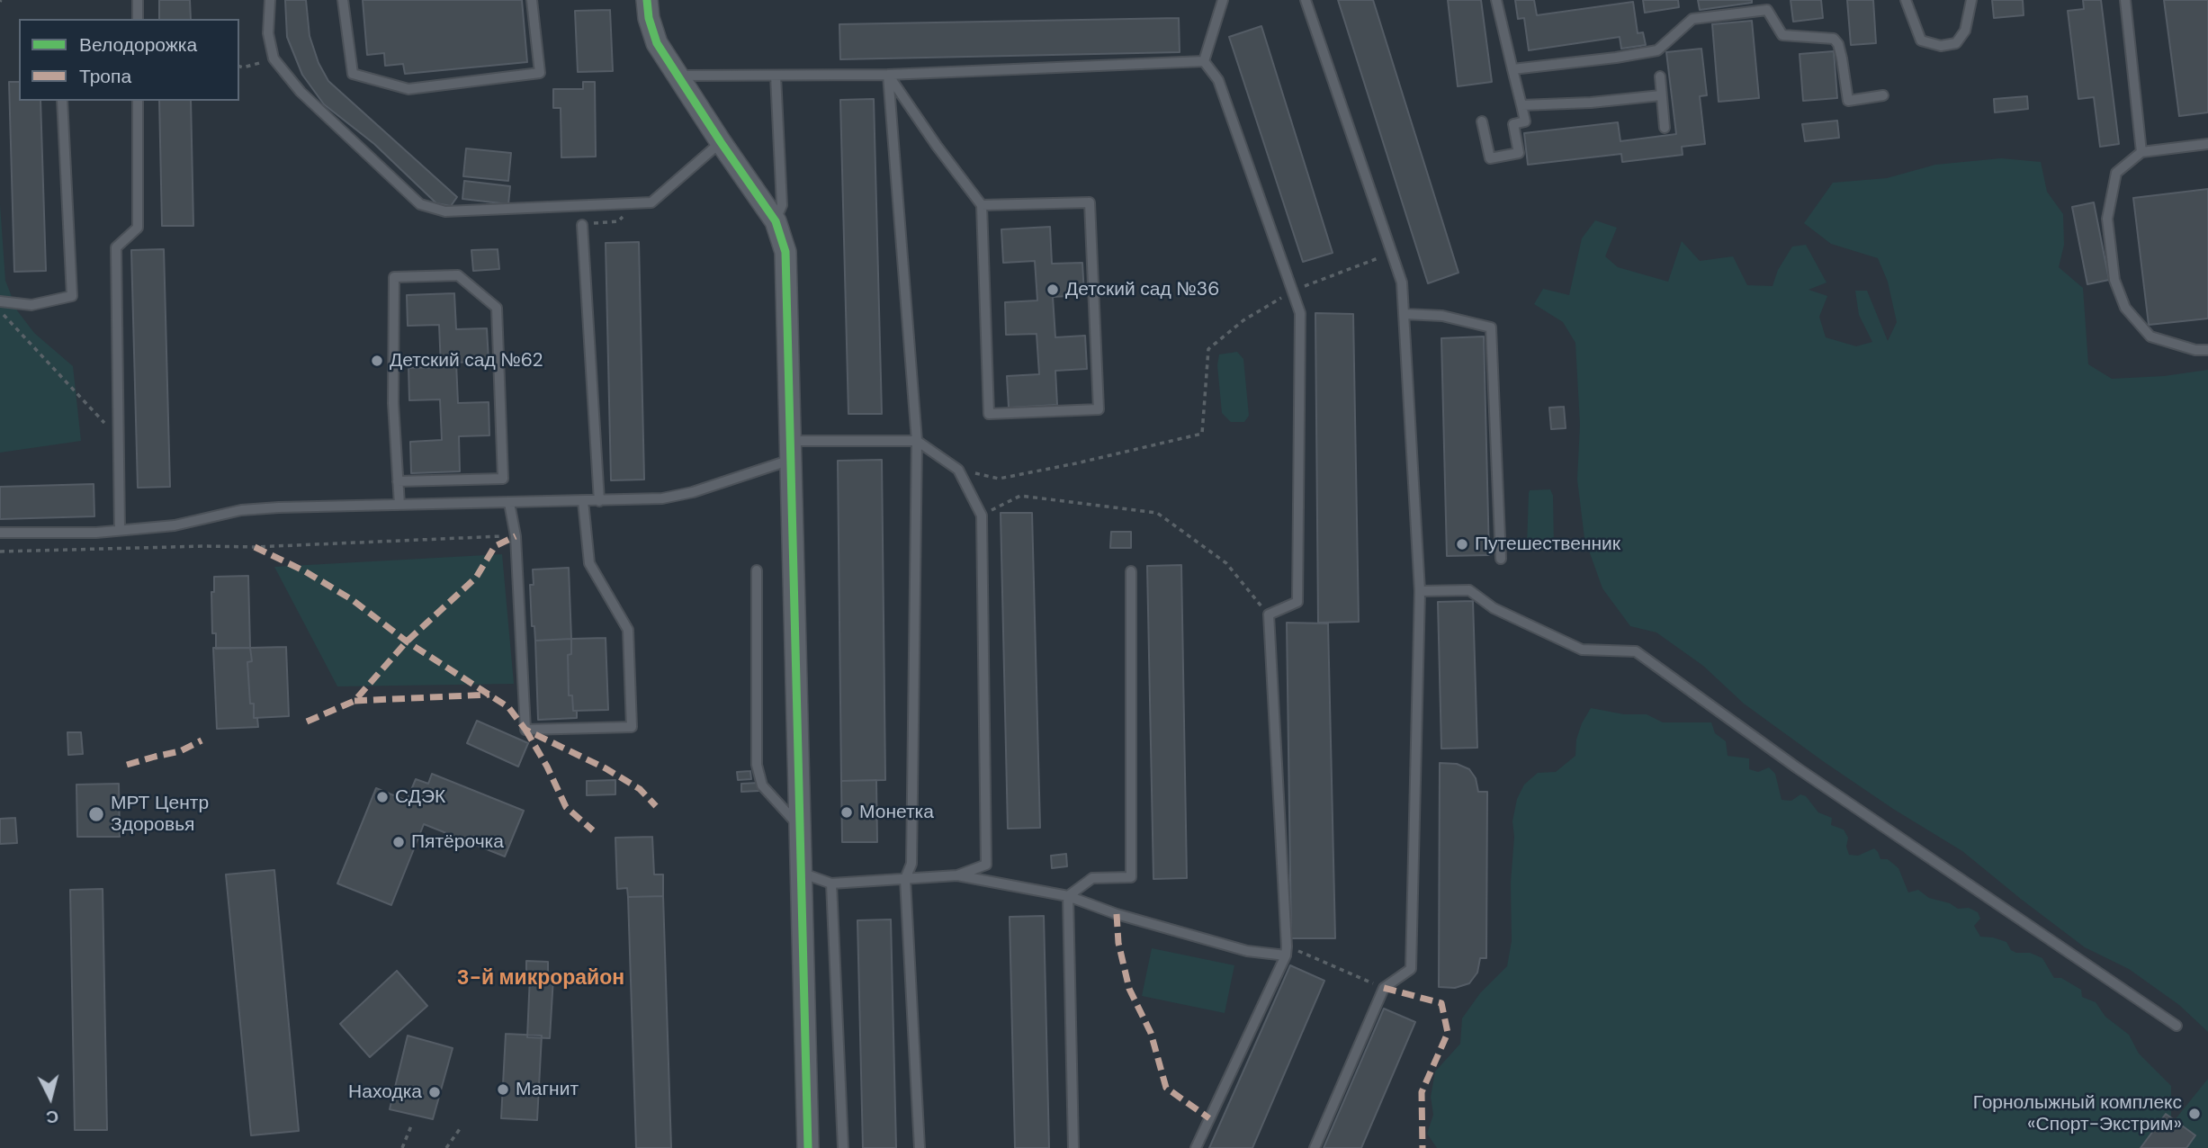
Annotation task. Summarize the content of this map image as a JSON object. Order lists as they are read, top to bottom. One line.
{"districts":["3-й микрорайон"],"places":["Детский сад №36","Детский сад №62","Путешественник","СДЭК","Монетка","МРТ Центр Здоровья","Пятёрочка","Магнит","Находка","Горнолыжный комплекс «Спорт-Экстрим»"],"legend":["Велодорожка","Тропа"],"north":"bottom"}
